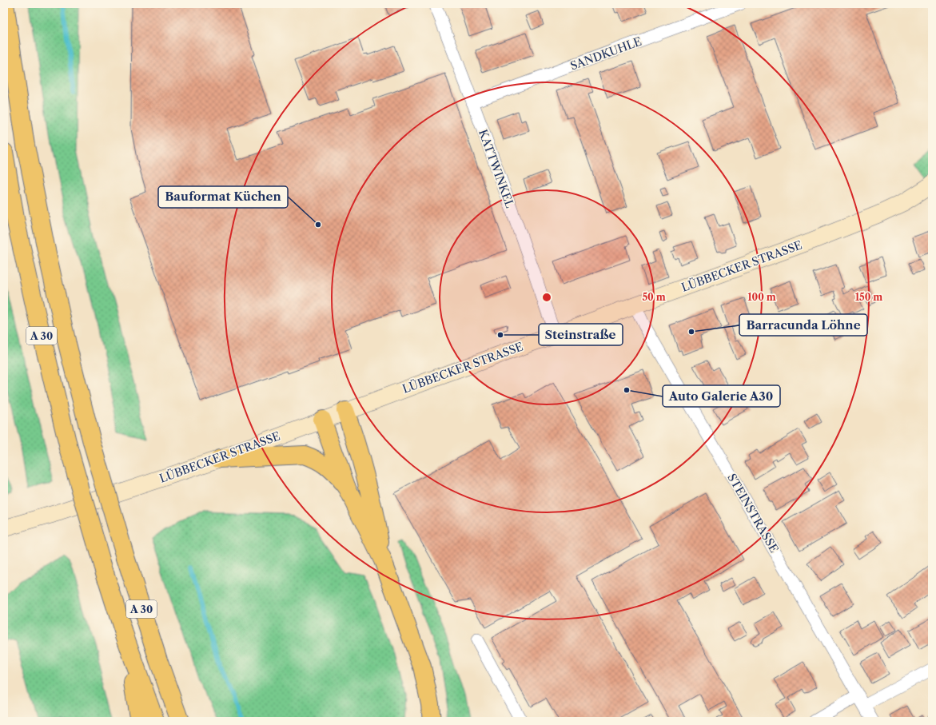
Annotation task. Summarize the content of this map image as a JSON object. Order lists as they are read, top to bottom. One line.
{"streets":{"highway":["A 30"],"main road":["LÜBBECKER STRASSE"],"street":["SANDKUHLE","KATTWINKEL","STEINSTRASSE"]},"crossings":[["SANDKUHLE","KATTWINKEL"],["KATTWINKEL","LÜBBECKER STRASSE"],["LÜBBECKER STRASSE","STEINSTRASSE"]],"places":["Bauformat Küchen","Barracunda Löhne","Steinstraße","Auto Galerie A30"],"rings":["50 m","100 m","150 m"]}
